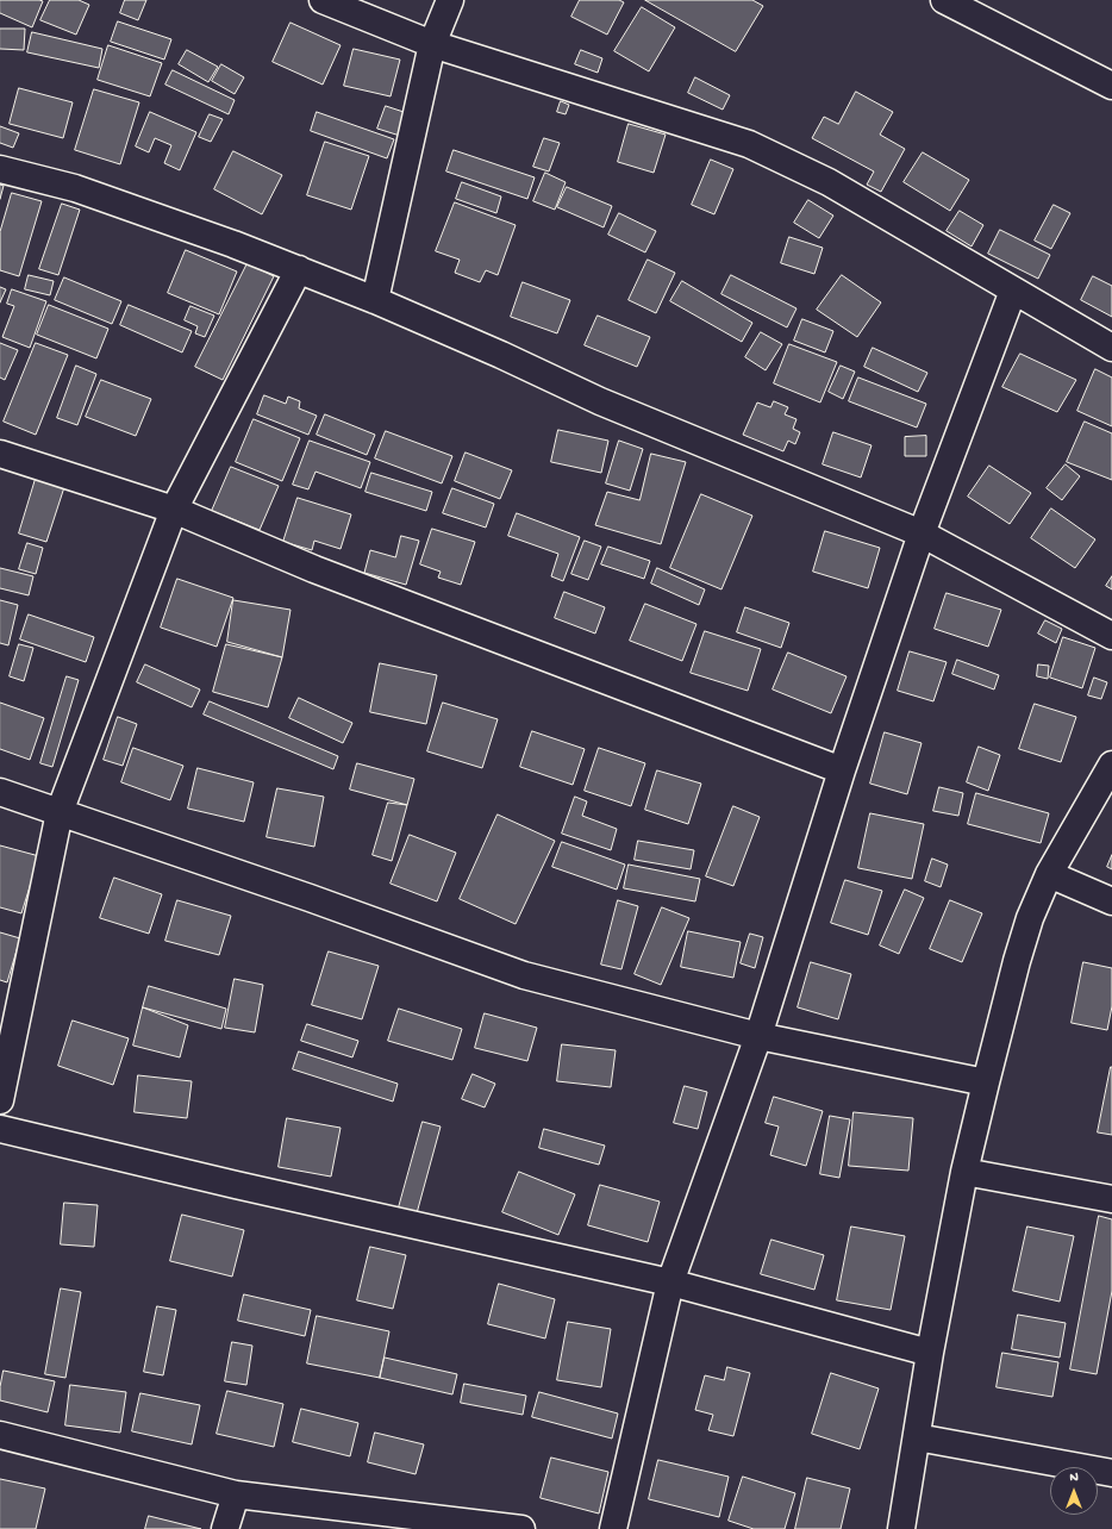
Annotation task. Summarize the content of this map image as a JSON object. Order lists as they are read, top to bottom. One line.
{"north":"top"}
